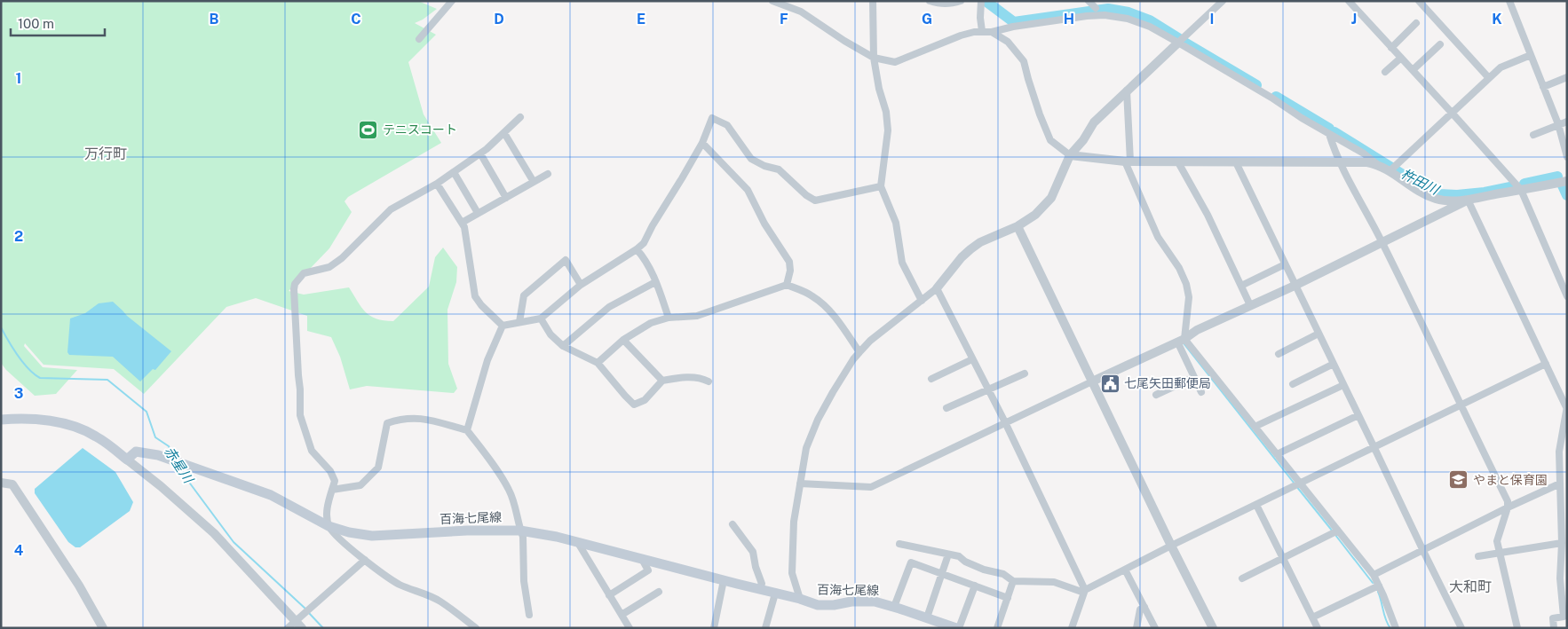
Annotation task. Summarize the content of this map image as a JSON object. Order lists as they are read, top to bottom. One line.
{"streets":{"main road":["百海七尾線"]},"districts":["万行町","大和町"],"water":["杵田川","赤星川"],"places":{"sports":["テニスコート"],"public building":["七尾矢田郵便局"],"school or university":["やまと保育園"]},"scale_bar":"100 m","grid":{"columns":["B","C","D","E","F","G","H","I","J","K"],"rows":["1","2","3","4"]}}
